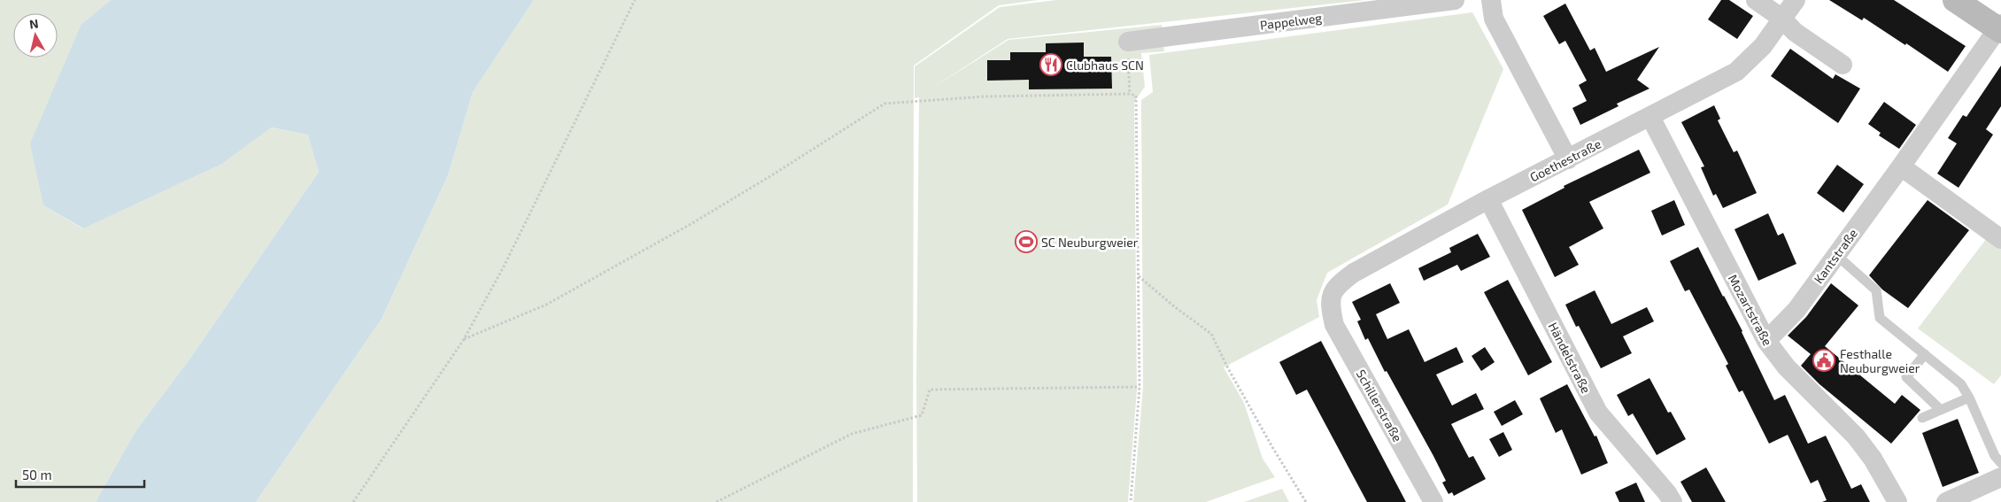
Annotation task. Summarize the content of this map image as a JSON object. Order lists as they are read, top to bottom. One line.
{"streets":{"street":["Pappelweg","Goethestraße","Kantstraße","Mozartstraße","Händelstraße","Schillerstraße"]},"crossings":[["Goethestraße","Mozartstraße"],["Goethestraße","Händelstraße"],["Goethestraße","Schillerstraße"],["Kantstraße","Mozartstraße"]],"places":{"restaurant":["Clubhaus SCN"],"sports":["SC Neuburgweier"],"public building":["Festhalle Neuburgweier"]},"scale_bar":"50 m","north":"top"}
